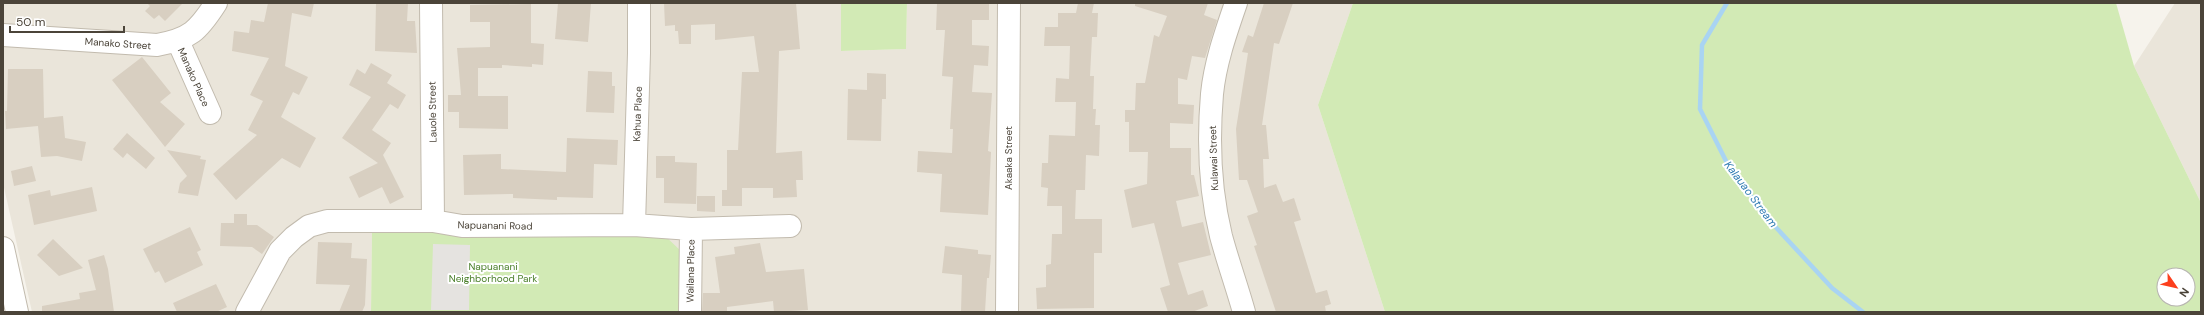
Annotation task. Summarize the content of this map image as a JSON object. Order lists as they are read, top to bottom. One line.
{"streets":{"street":["Manako Street","Manako Place","Lauole Street","Kahua Place","Akaaka Street","Kulawai Street","Napuanani Road","Wailana Place"]},"crossings":[["Manako Street","Manako Place"],["Lauole Street","Napuanani Road"],["Kahua Place","Napuanani Road"],["Napuanani Road","Wailana Place"]],"water":["Kalauao Stream"],"parks":["Napuanani Neighborhood Park"],"scale_bar":"50 m","north":"bottom right"}
